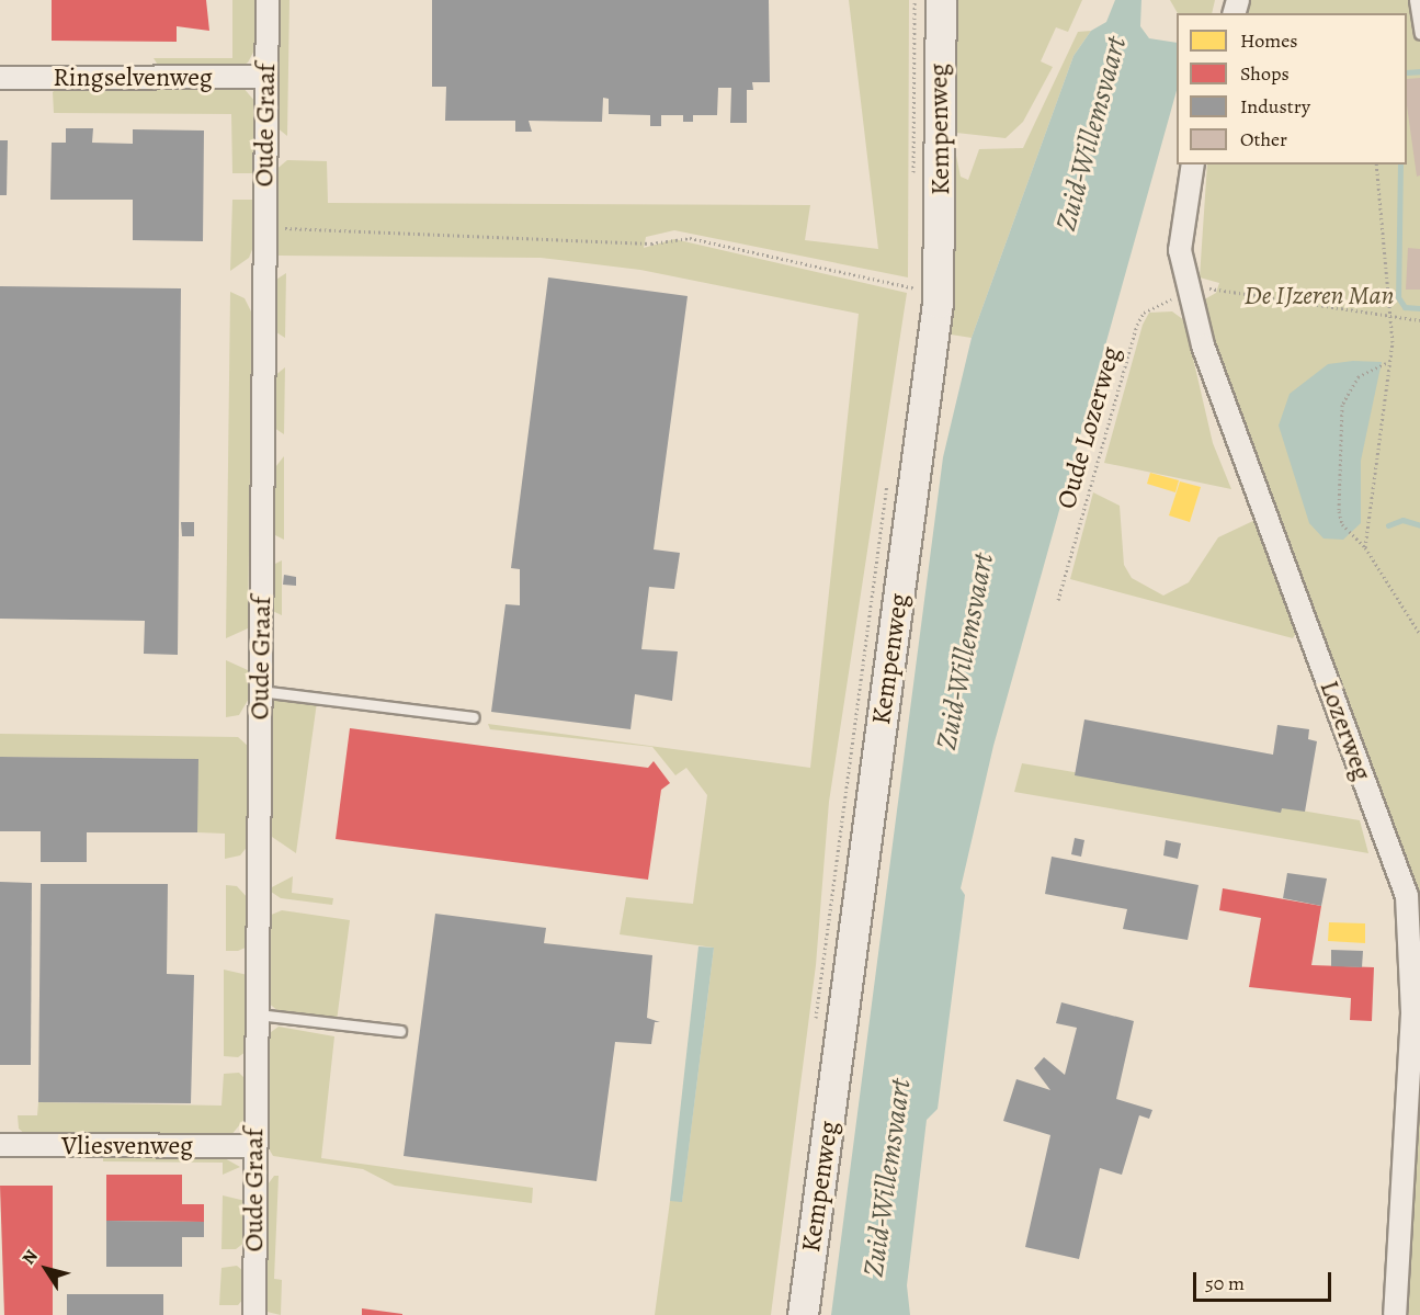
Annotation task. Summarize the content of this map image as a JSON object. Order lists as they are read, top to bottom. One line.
{"streets":{"main road":["Kempenweg"],"street":["Ringselvenweg","Oude Graaf","Lozerweg","Vliesvenweg"],"path":["Oude Lozerweg"]},"crossings":[["Ringselvenweg","Oude Graaf"],["Oude Graaf","Vliesvenweg"],["Oude Lozerweg","Lozerweg"]],"water":["Zuid-Willemsvaart"],"parks":["De IJzeren Man"],"legend":["Homes","Shops","Industry","Other"],"scale_bar":"50 m","north":"top left"}
